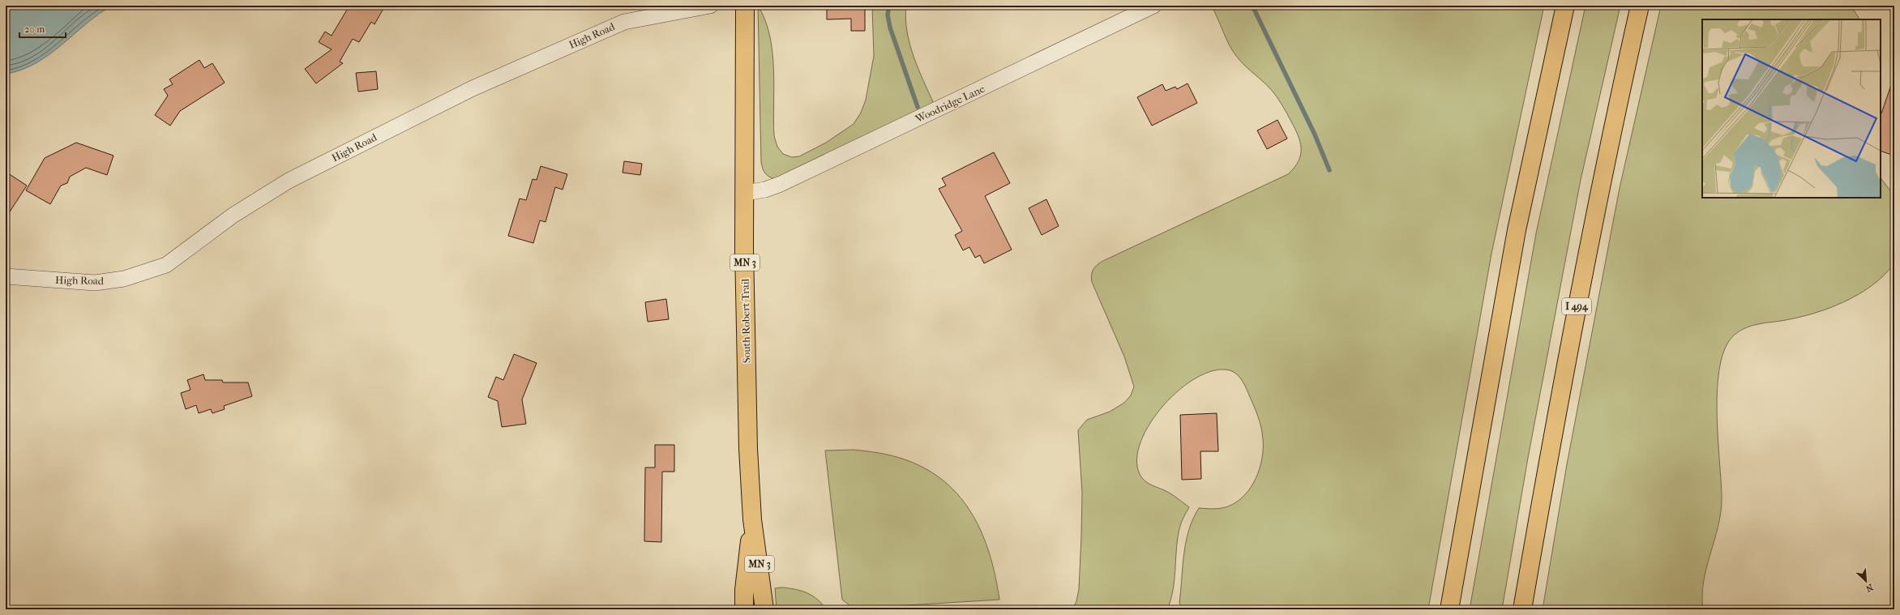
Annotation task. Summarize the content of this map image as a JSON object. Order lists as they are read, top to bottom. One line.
{"streets":{"main road":["MN 3","I 494","South Robert Trail"],"street":["High Road","Woodridge Lane"]},"crossings":[["Woodridge Lane","South Robert Trail"]],"scale_bar":"20 m","north":"bottom right"}
